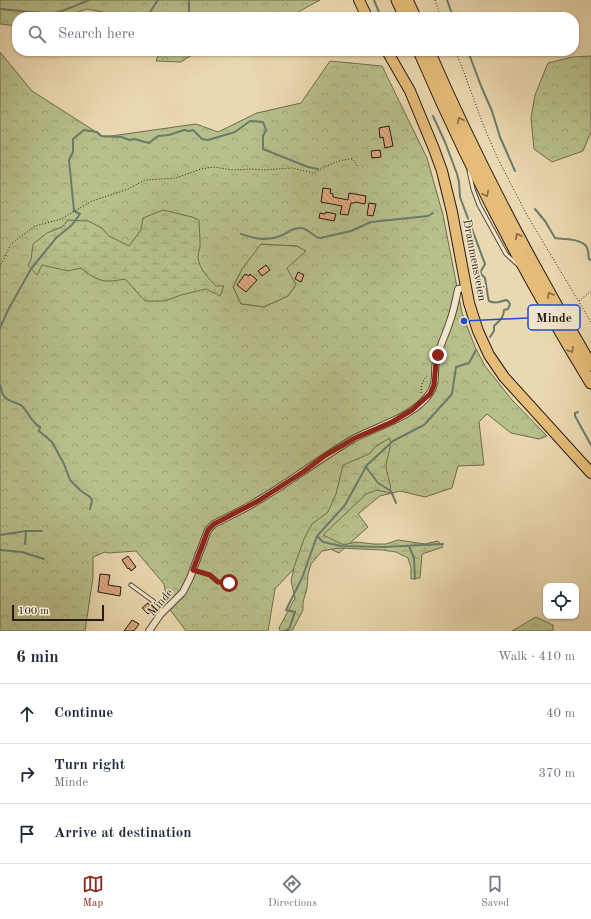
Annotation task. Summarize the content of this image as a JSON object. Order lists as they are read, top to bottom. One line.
{"streets":{"main road":["Drammensveien"],"street":["Minde"]},"crossings":[["Drammensveien","Minde"]],"places":["Minde"],"scale_bar":"100 m","page":{"search":"Search here","scale":"100 m","heading":["6 min","Walk · 410 m"],"list":[["Continue","40 m"],["Turn right","Minde","370 m"],"Arrive at destination"],"nav":["Map","Directions","Saved"]}}
